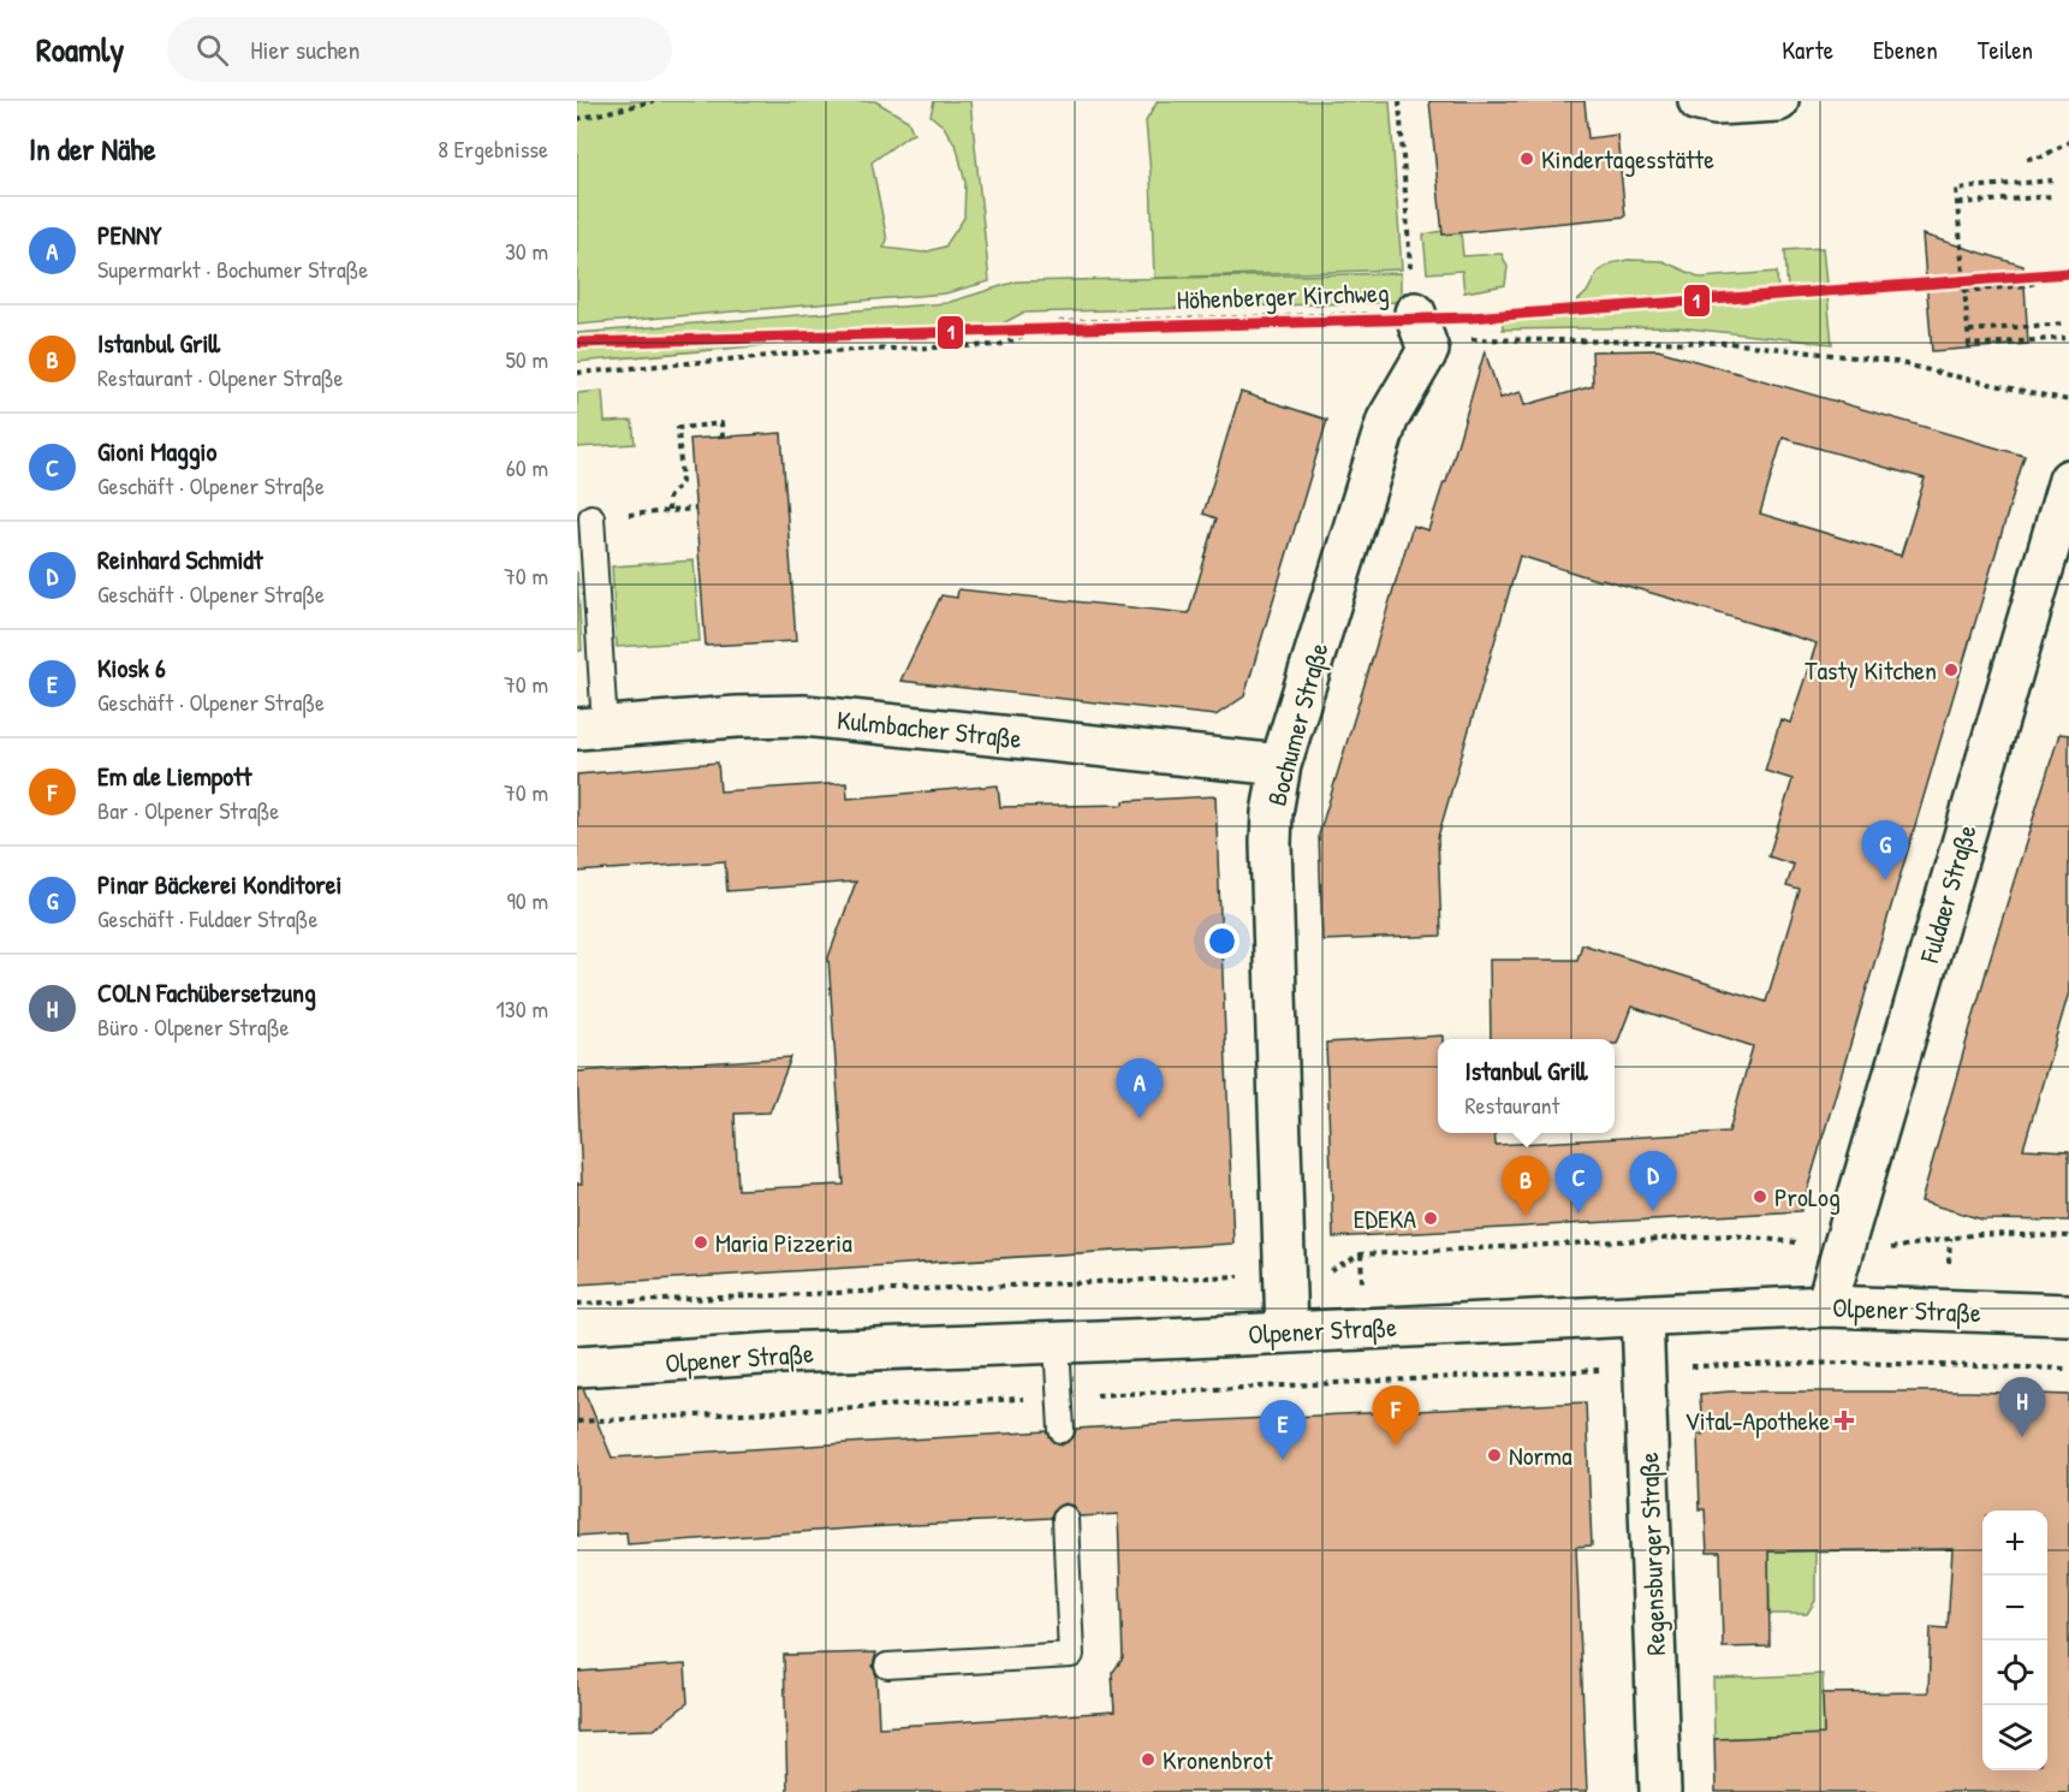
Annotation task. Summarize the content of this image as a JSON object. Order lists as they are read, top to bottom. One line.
{"streets":{"street":["Bochumer Straße","Kulmbacher Straße","Fuldaer Straße","Olpener Straße","Regensburger Straße"],"path":["Höhenberger Kirchweg"]},"crossings":[["Höhenberger Kirchweg","Bochumer Straße"],["Bochumer Straße","Kulmbacher Straße"],["Bochumer Straße","Olpener Straße"],["Fuldaer Straße","Olpener Straße"],["Olpener Straße","Regensburger Straße"]],"places":{"other":["Kindertagesstätte","Tasty Kitchen","ProLog","EDEKA","Maria Pizzeria","Norma","Kronenbrot"],"health":["Vital-Apotheke"]},"lines":["transit line 1"],"page":{"header":"Roamly","search":"Hier suchen","nav":["Karte","Ebenen","Teilen"],"heading":["In der Nähe","8 Ergebnisse"],"list":[{"mark":"A","name":"PENNY","note":"Supermarkt · Bochumer Straße","value":"30 m"},{"mark":"B","name":"Istanbul Grill","note":"Restaurant · Olpener Straße","value":"50 m"},{"mark":"C","name":"Gioni Maggio","note":"Geschäft · Olpener Straße","value":"60 m"},{"mark":"D","name":"Reinhard Schmidt","note":"Geschäft · Olpener Straße","value":"70 m"},{"mark":"E","name":"Kiosk 6","note":"Geschäft · Olpener Straße","value":"70 m"},{"mark":"F","name":"Em ale Liempott","note":"Bar · Olpener Straße","value":"70 m"},{"mark":"G","name":"Pinar Bäckerei Konditorei","note":"Geschäft · Fuldaer Straße","value":"90 m"},{"mark":"H","name":"COLN Fachübersetzung","note":"Büro · Olpener Straße","value":"130 m"}],"pins":["G","A","D","C","B","H","F","E"],"popup":["Istanbul Grill","Restaurant"],"map_buttons":["+","−"]}}
